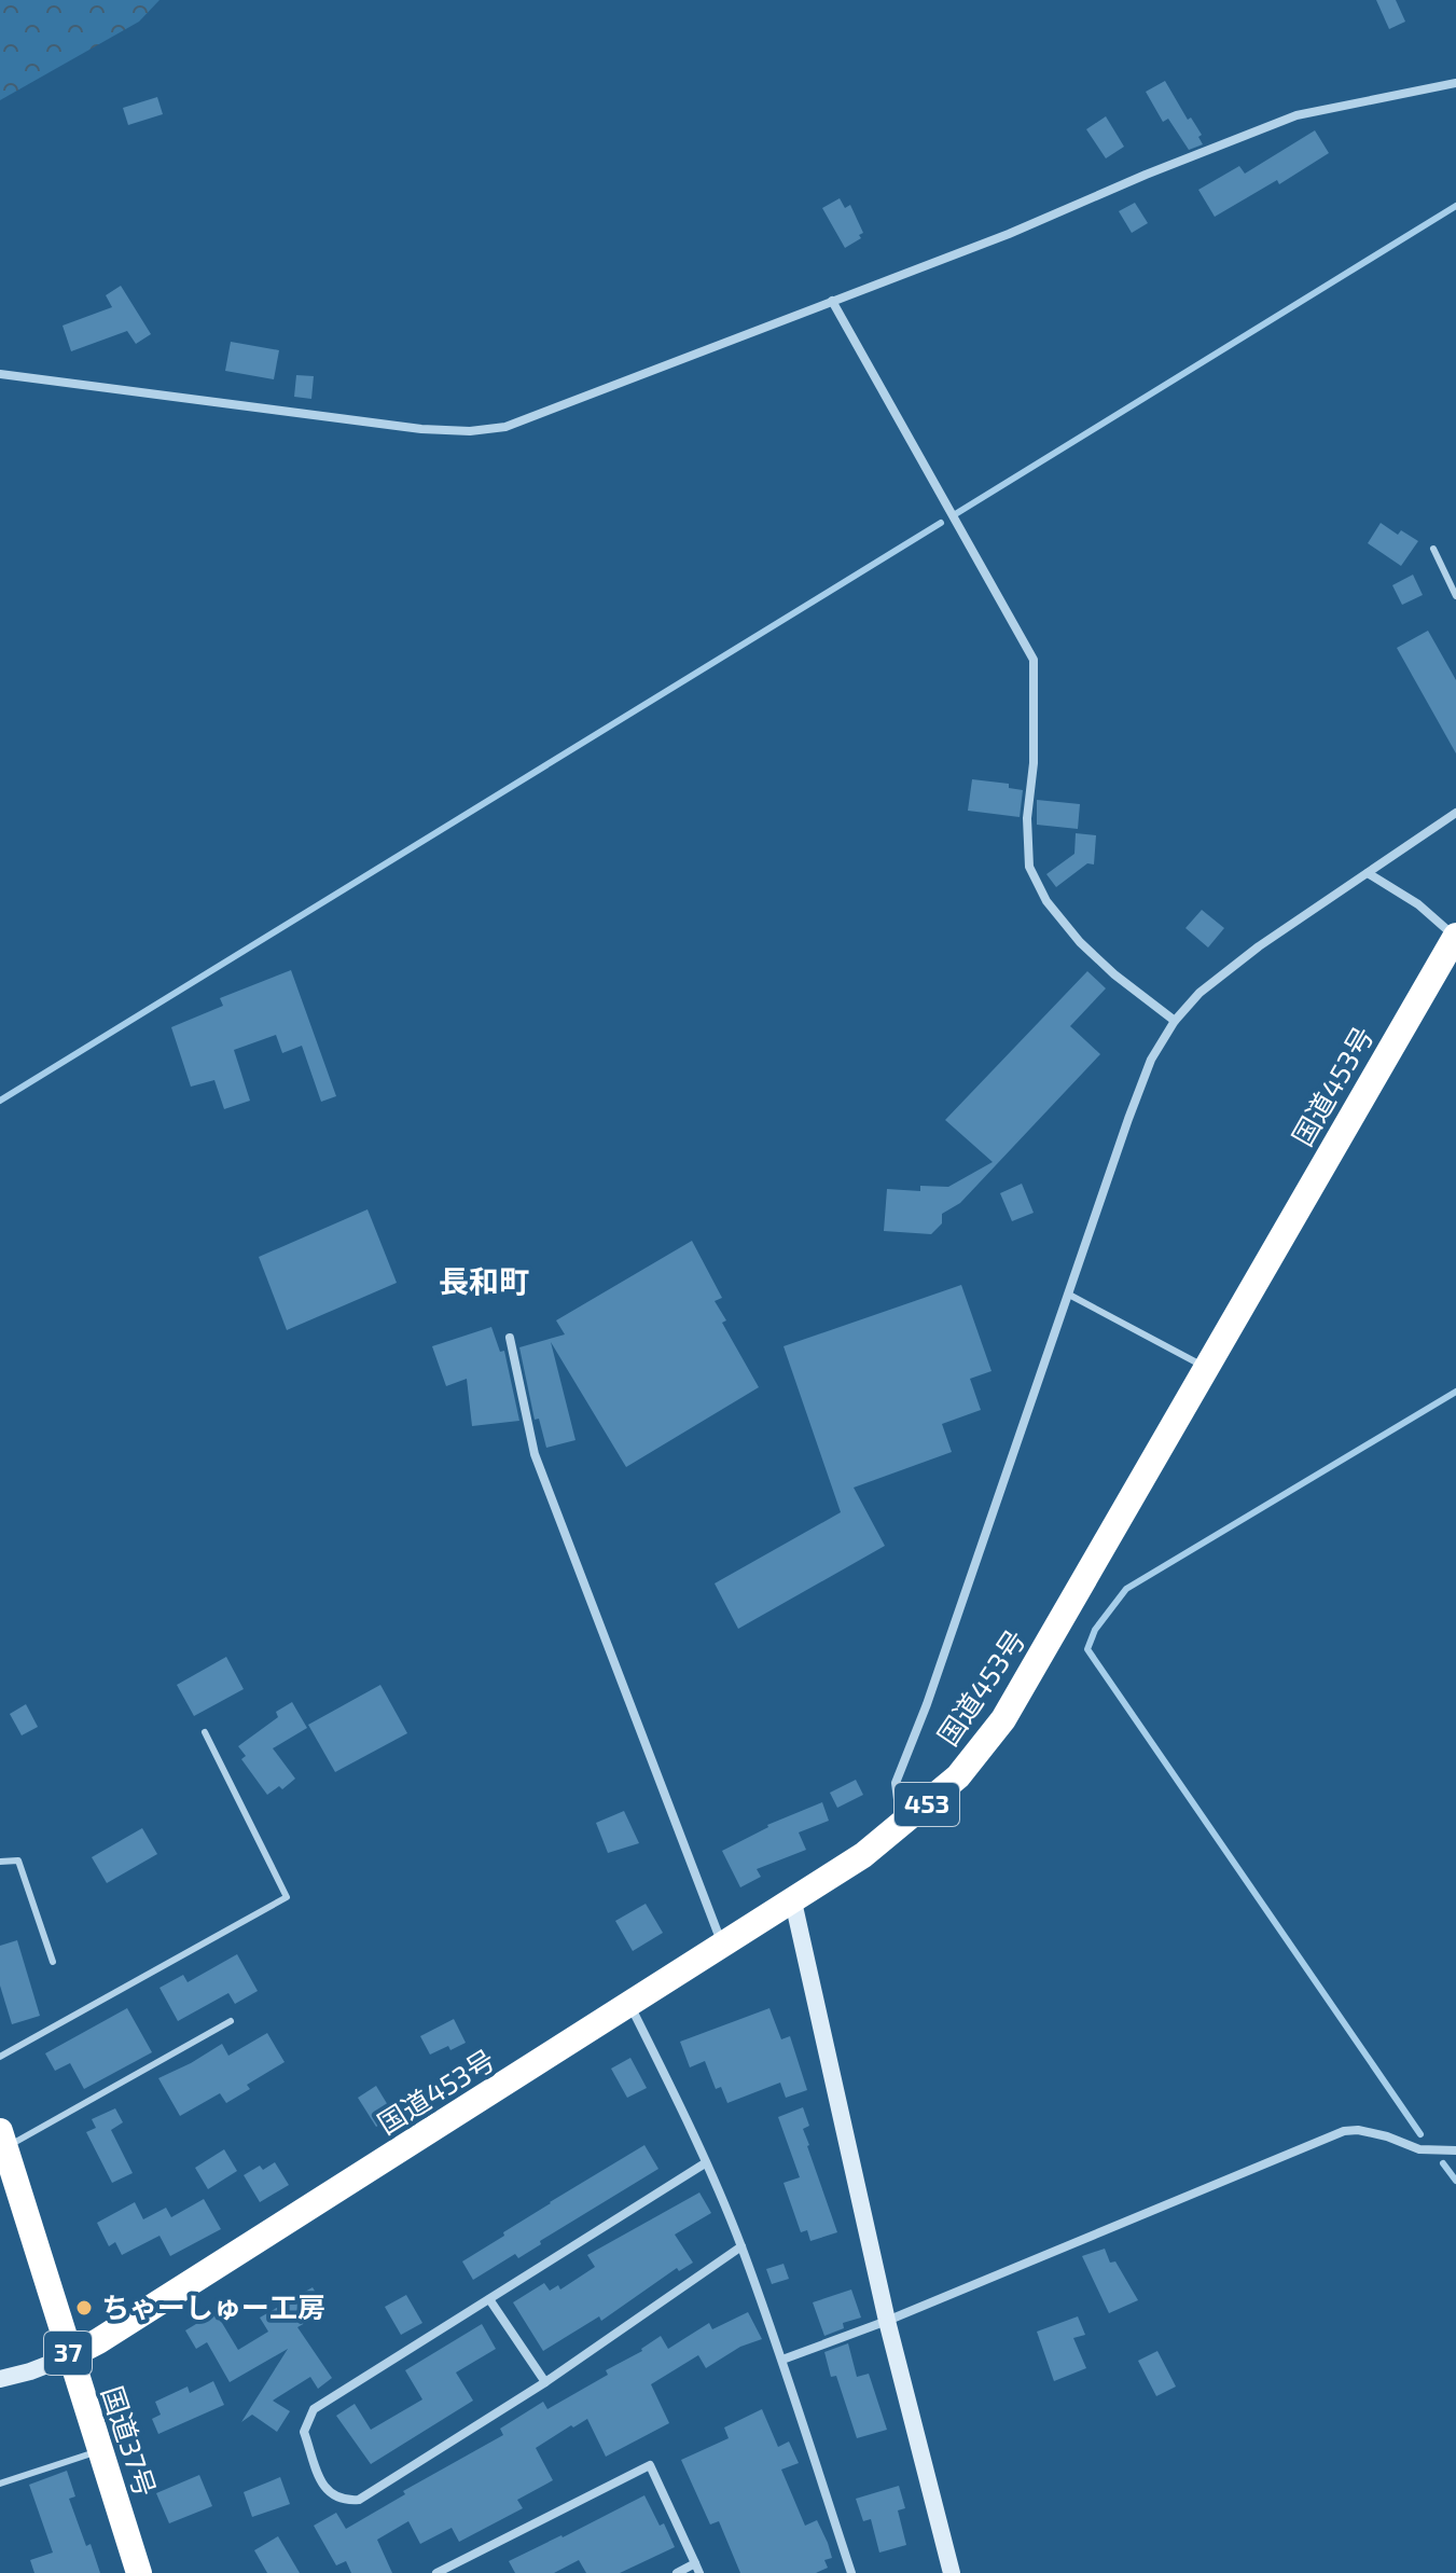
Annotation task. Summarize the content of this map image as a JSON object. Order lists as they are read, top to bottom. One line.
{"streets":{"highway":["国道453号","453","37","国道37号"]},"crossings":[["国道453号","国道37号"]],"districts":["長和町"],"places":["ちゃーしゅー工房"]}
